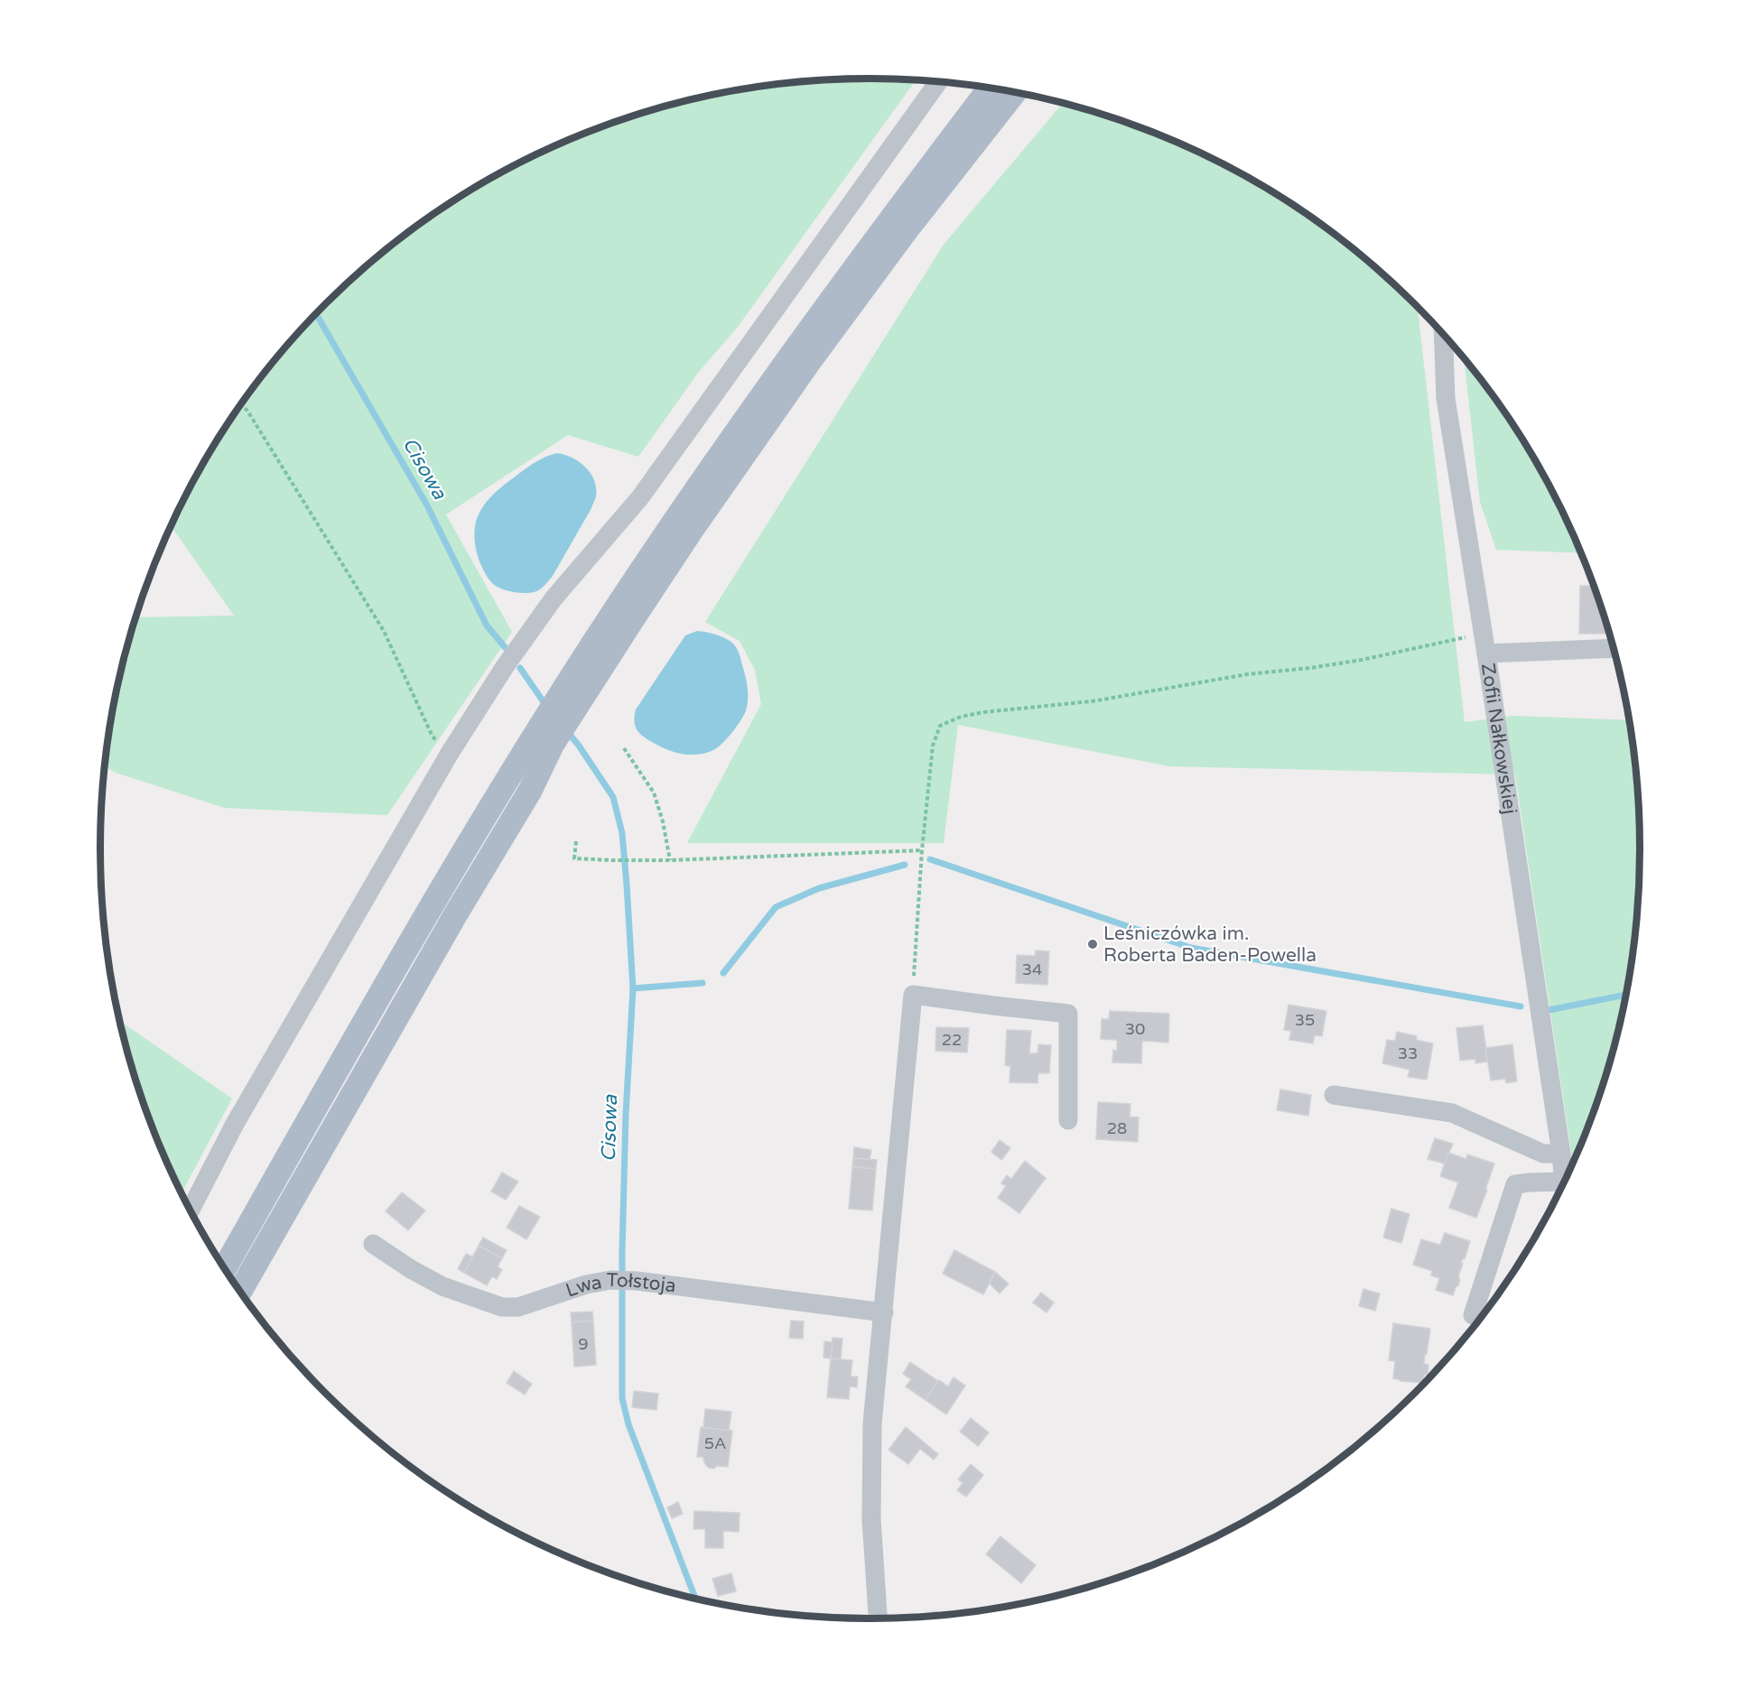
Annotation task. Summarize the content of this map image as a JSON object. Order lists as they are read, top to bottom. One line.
{"streets":{"street":["Zofii Nałkowskiej","Lwa Tołstoja"]},"water":["Cisowa"],"places":["Leśniczówka im. Roberta Baden-Powella"],"house_numbers":["34","35","30","22","33","28","9","5A"]}
